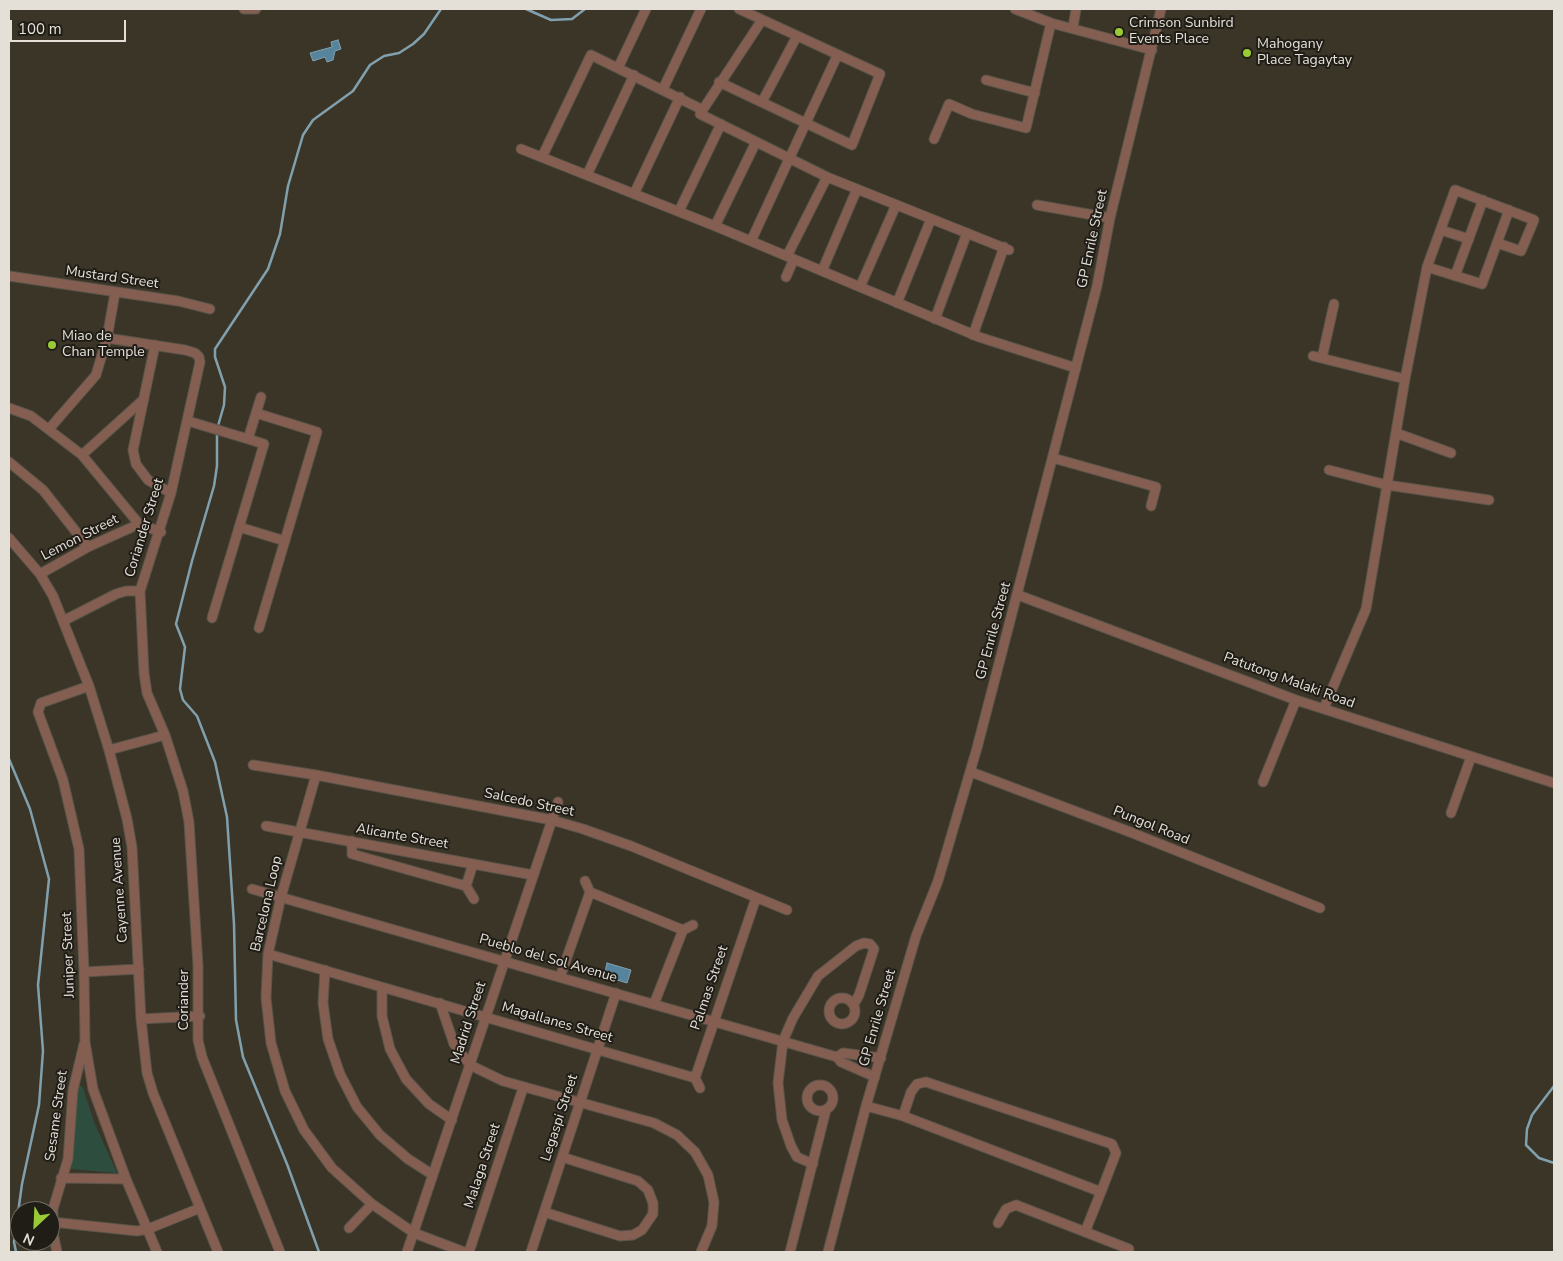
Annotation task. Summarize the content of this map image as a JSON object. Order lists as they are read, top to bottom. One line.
{"streets":{"street":["GP Enrile Street","Mustard Street","Coriander Street","Lemon Street","Patutong Malaki Road","Salcedo Street","Pungol Road","Alicante Street","Cayenne Avenue","Barcelona Loop","Juniper Street","Pueblo del Sol Avenue","Palmas Street","Coriander","Madrid Street","Magallanes Street","Sesame Street","Legaspi Street","Malaga Street"]},"crossings":[["GP Enrile Street","Patutong Malaki Road"],["GP Enrile Street","Pungol Road"],["GP Enrile Street","Pueblo del Sol Avenue"],["Coriander Street","Lemon Street"],["Coriander Street","Coriander"],["Lemon Street","Cayenne Avenue"],["Salcedo Street","Barcelona Loop"],["Salcedo Street","Palmas Street"],["Salcedo Street","Madrid Street"],["Alicante Street","Barcelona Loop"],["Alicante Street","Madrid Street"],["Cayenne Avenue","Juniper Street"],["Barcelona Loop","Pueblo del Sol Avenue"],["Barcelona Loop","Madrid Street"],["Barcelona Loop","Magallanes Street"],["Juniper Street","Sesame Street"],["Pueblo del Sol Avenue","Palmas Street"],["Pueblo del Sol Avenue","Madrid Street"],["Pueblo del Sol Avenue","Legaspi Street"],["Palmas Street","Magallanes Street"],["Madrid Street","Magallanes Street"],["Magallanes Street","Legaspi Street"]],"places":["Crimson Sunbird Events Place","Mahogany Place Tagaytay","Miao de Chan Temple"],"scale_bar":"100 m","north":"bottom left"}
